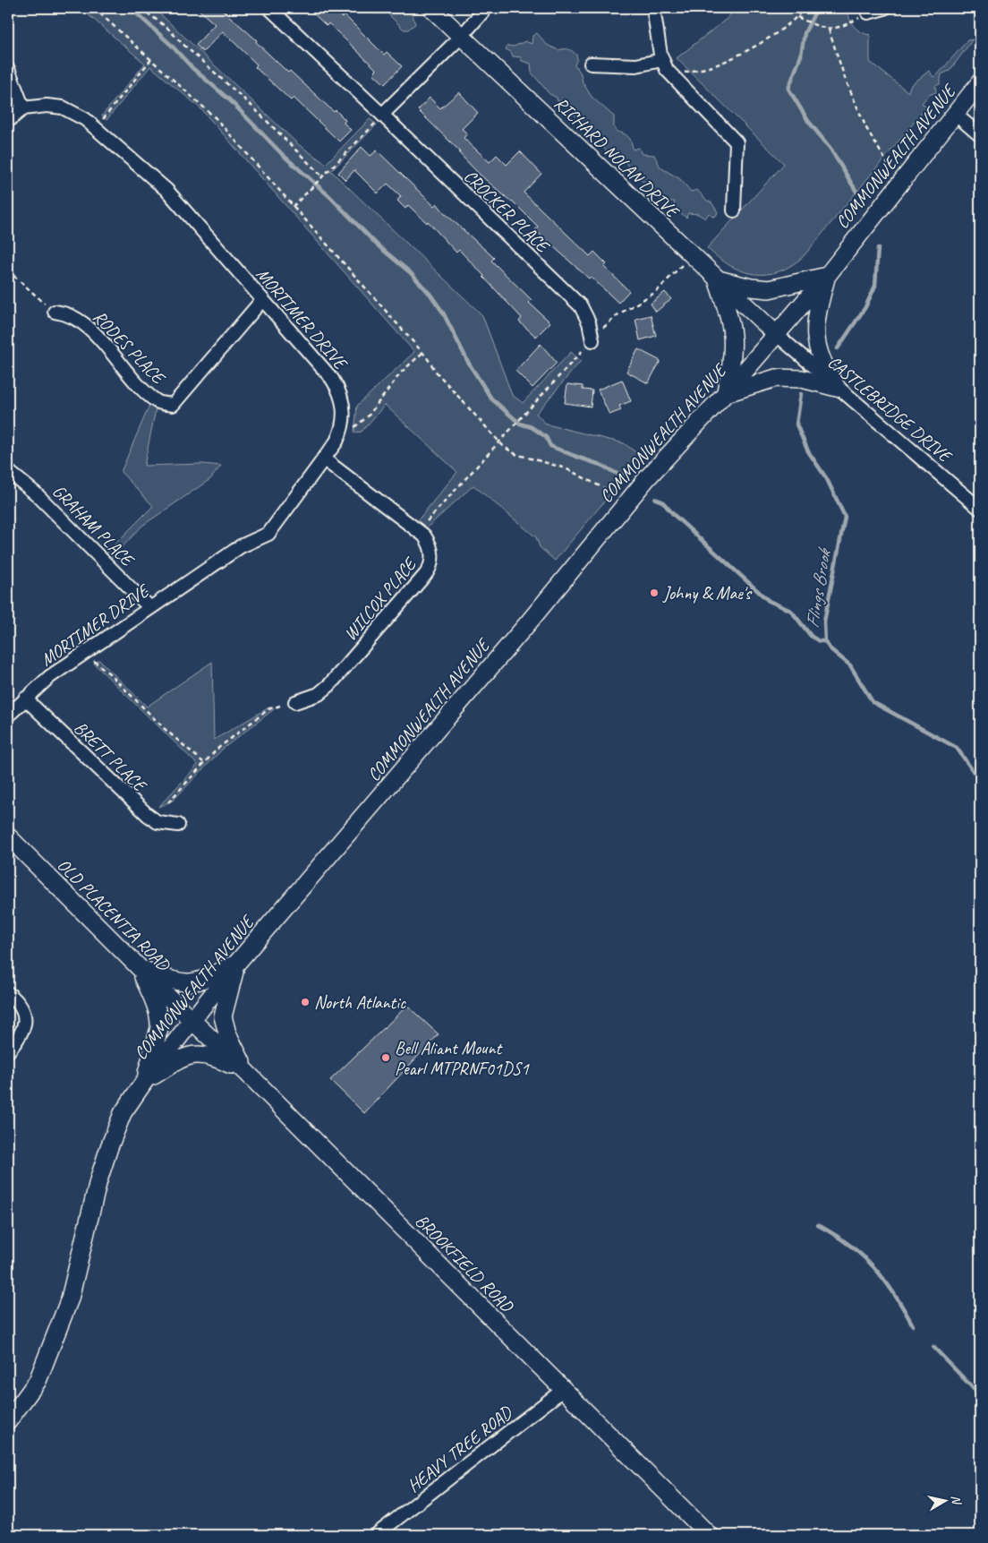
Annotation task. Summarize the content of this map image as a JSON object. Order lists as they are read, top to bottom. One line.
{"streets":{"main road":["RICHARD NOLAN DRIVE","COMMONWEALTH AVENUE","OLD PLACENTIA ROAD","BROOKFIELD ROAD"],"street":["CROCKER PLACE","MORTIMER DRIVE","RODES PLACE","CASTLEBRIDGE DRIVE","GRAHAM PLACE","WILCOX PLACE","BRETT PLACE","HEAVY TREE ROAD"]},"crossings":[["RICHARD NOLAN DRIVE","COMMONWEALTH AVENUE"],["RICHARD NOLAN DRIVE","CASTLEBRIDGE DRIVE"],["COMMONWEALTH AVENUE","CASTLEBRIDGE DRIVE"],["COMMONWEALTH AVENUE","OLD PLACENTIA ROAD"],["COMMONWEALTH AVENUE","BROOKFIELD ROAD"],["MORTIMER DRIVE","RODES PLACE"],["MORTIMER DRIVE","GRAHAM PLACE"],["MORTIMER DRIVE","WILCOX PLACE"],["MORTIMER DRIVE","BRETT PLACE"],["OLD PLACENTIA ROAD","BROOKFIELD ROAD"],["BROOKFIELD ROAD","HEAVY TREE ROAD"]],"water":["Flings Brook"],"places":["Johny & Mae's","North Atlantic","Bell Aliant Mount Pearl MTPRNF01DS1"],"north":"right"}
